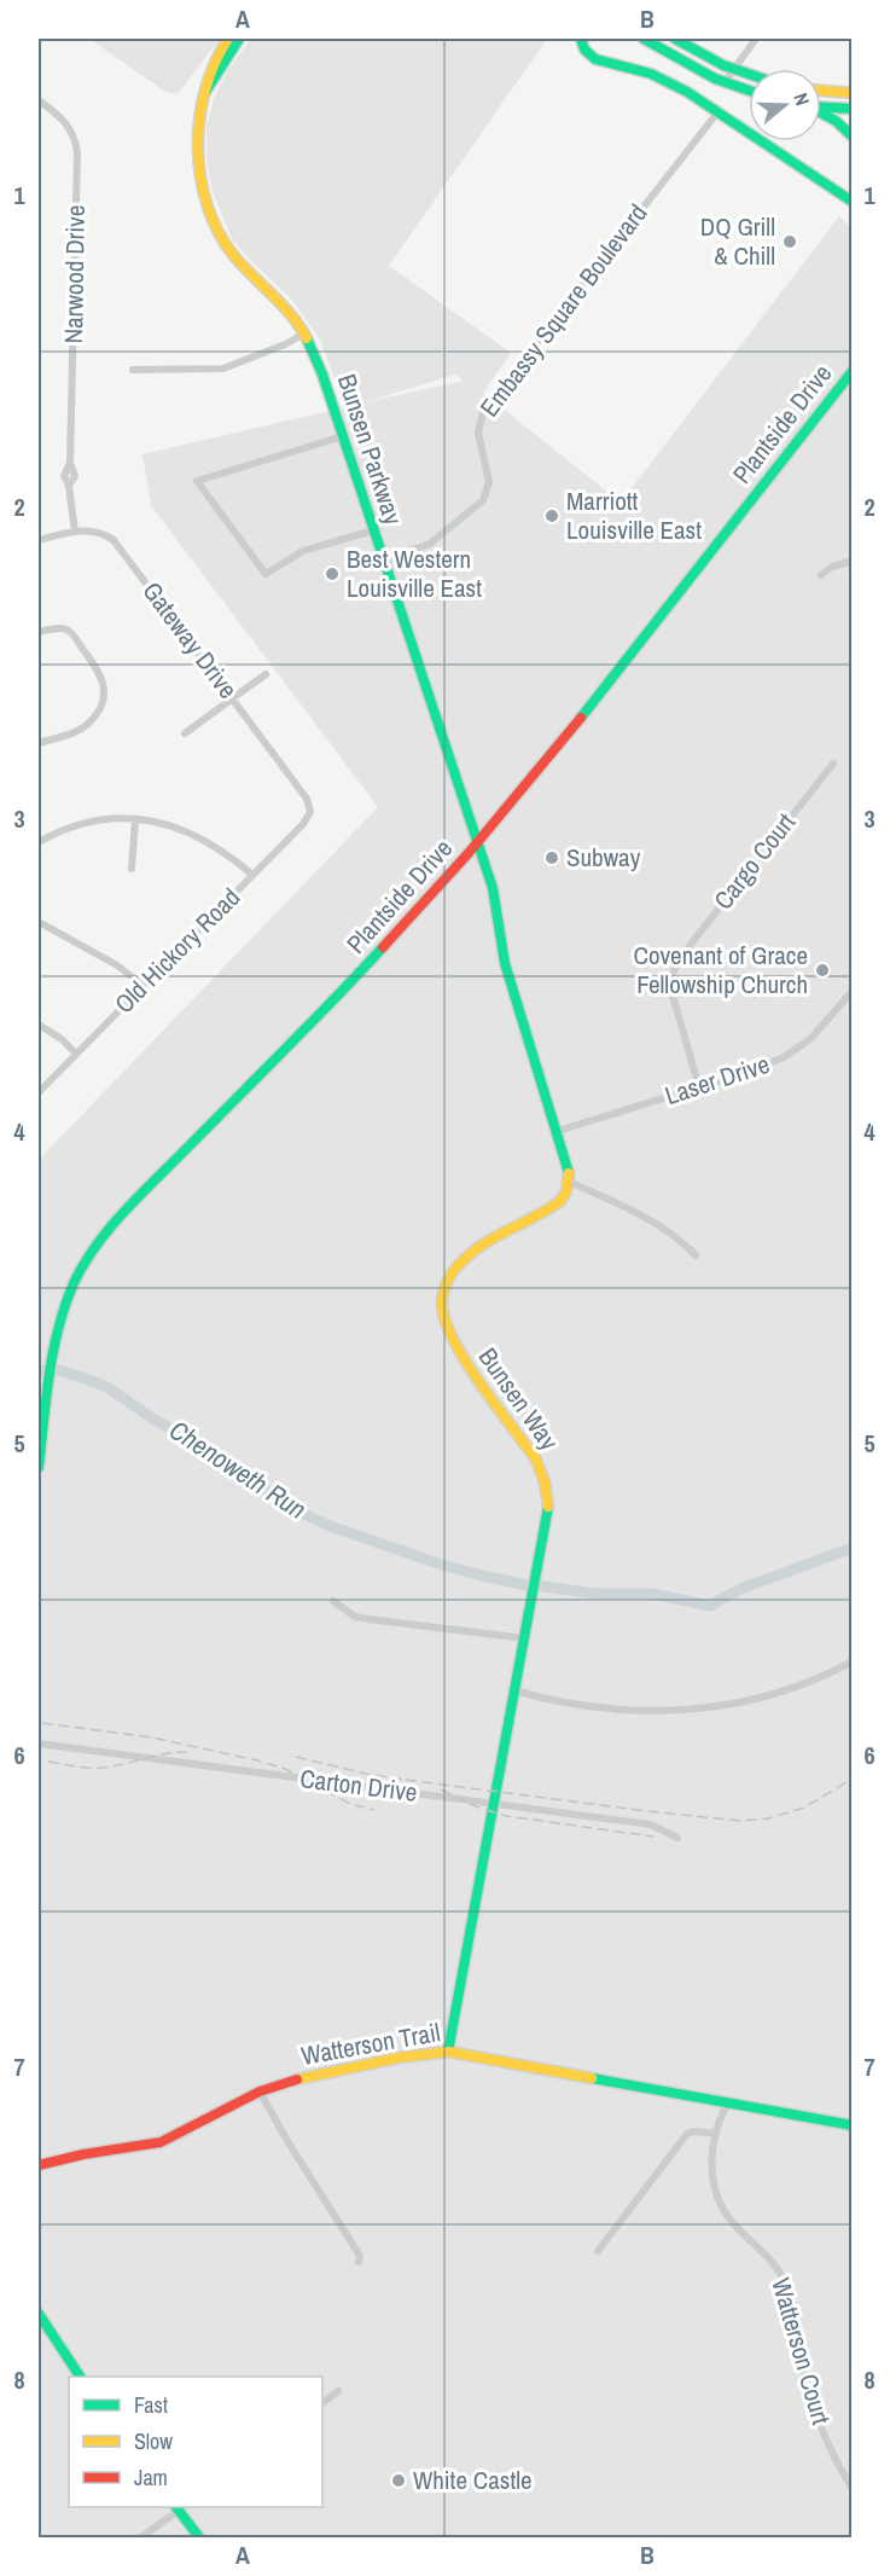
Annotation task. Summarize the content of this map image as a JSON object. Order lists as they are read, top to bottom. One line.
{"streets":{"main road":["Plantside Drive","Bunsen Parkway","Bunsen Way","Watterson Trail"],"street":["Narwood Drive","Embassy Square Boulevard","Gateway Drive","Cargo Court","Old Hickory Road","Laser Drive","Carton Drive","Watterson Court"]},"crossings":[["Narwood Drive","Gateway Drive"],["Embassy Square Boulevard","Bunsen Parkway"],["Plantside Drive","Bunsen Parkway"],["Gateway Drive","Old Hickory Road"],["Cargo Court","Laser Drive"],["Bunsen Way","Carton Drive"],["Bunsen Way","Watterson Trail"],["Watterson Trail","Watterson Court"]],"water":["Chenoweth Run"],"places":["DQ Grill & Chill","Marriott Louisville East","Best Western Louisville East","Subway","Covenant of Grace Fellowship Church","White Castle"],"legend":["Fast","Slow","Jam"],"north":"right","grid":{"columns":["A","B"],"rows":["1","2","3","4","5","6","7","8"]}}
